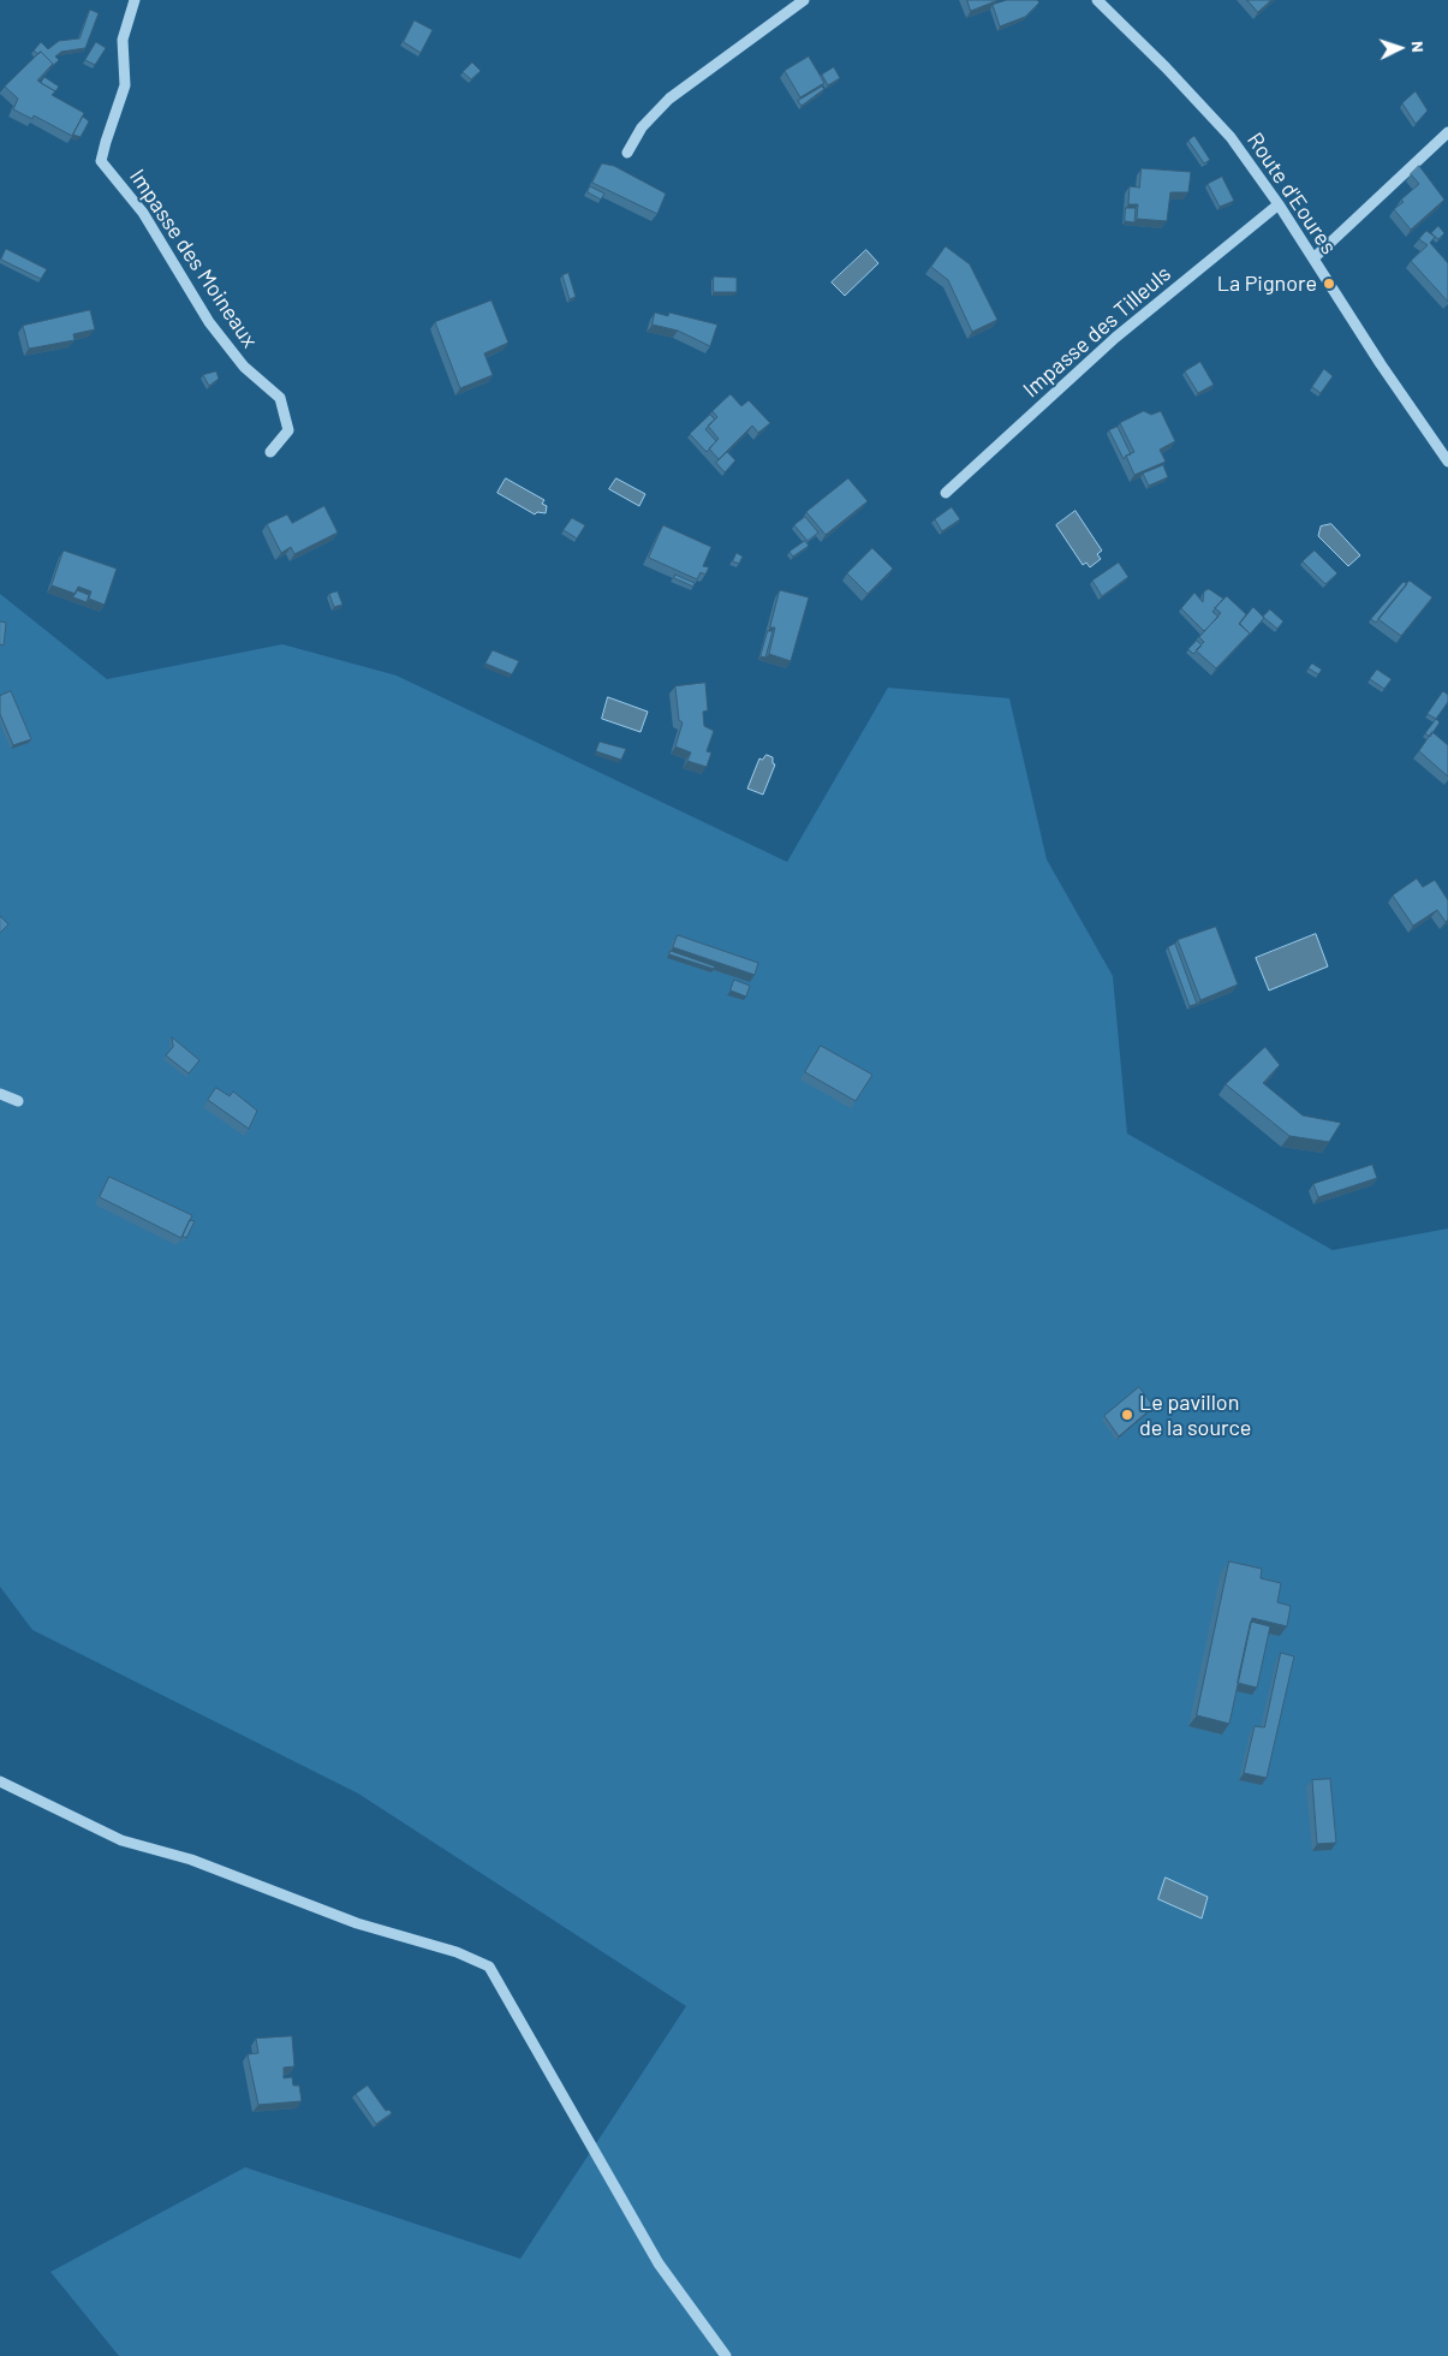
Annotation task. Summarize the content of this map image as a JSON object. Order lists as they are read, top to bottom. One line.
{"streets":{"street":["Route d'Eoures","Impasse des Moineaux","Impasse des Tilleuls"]},"crossings":[["Route d'Eoures","Impasse des Tilleuls"]],"places":["La Pignore","Le pavillon de la source"],"north":"right"}
